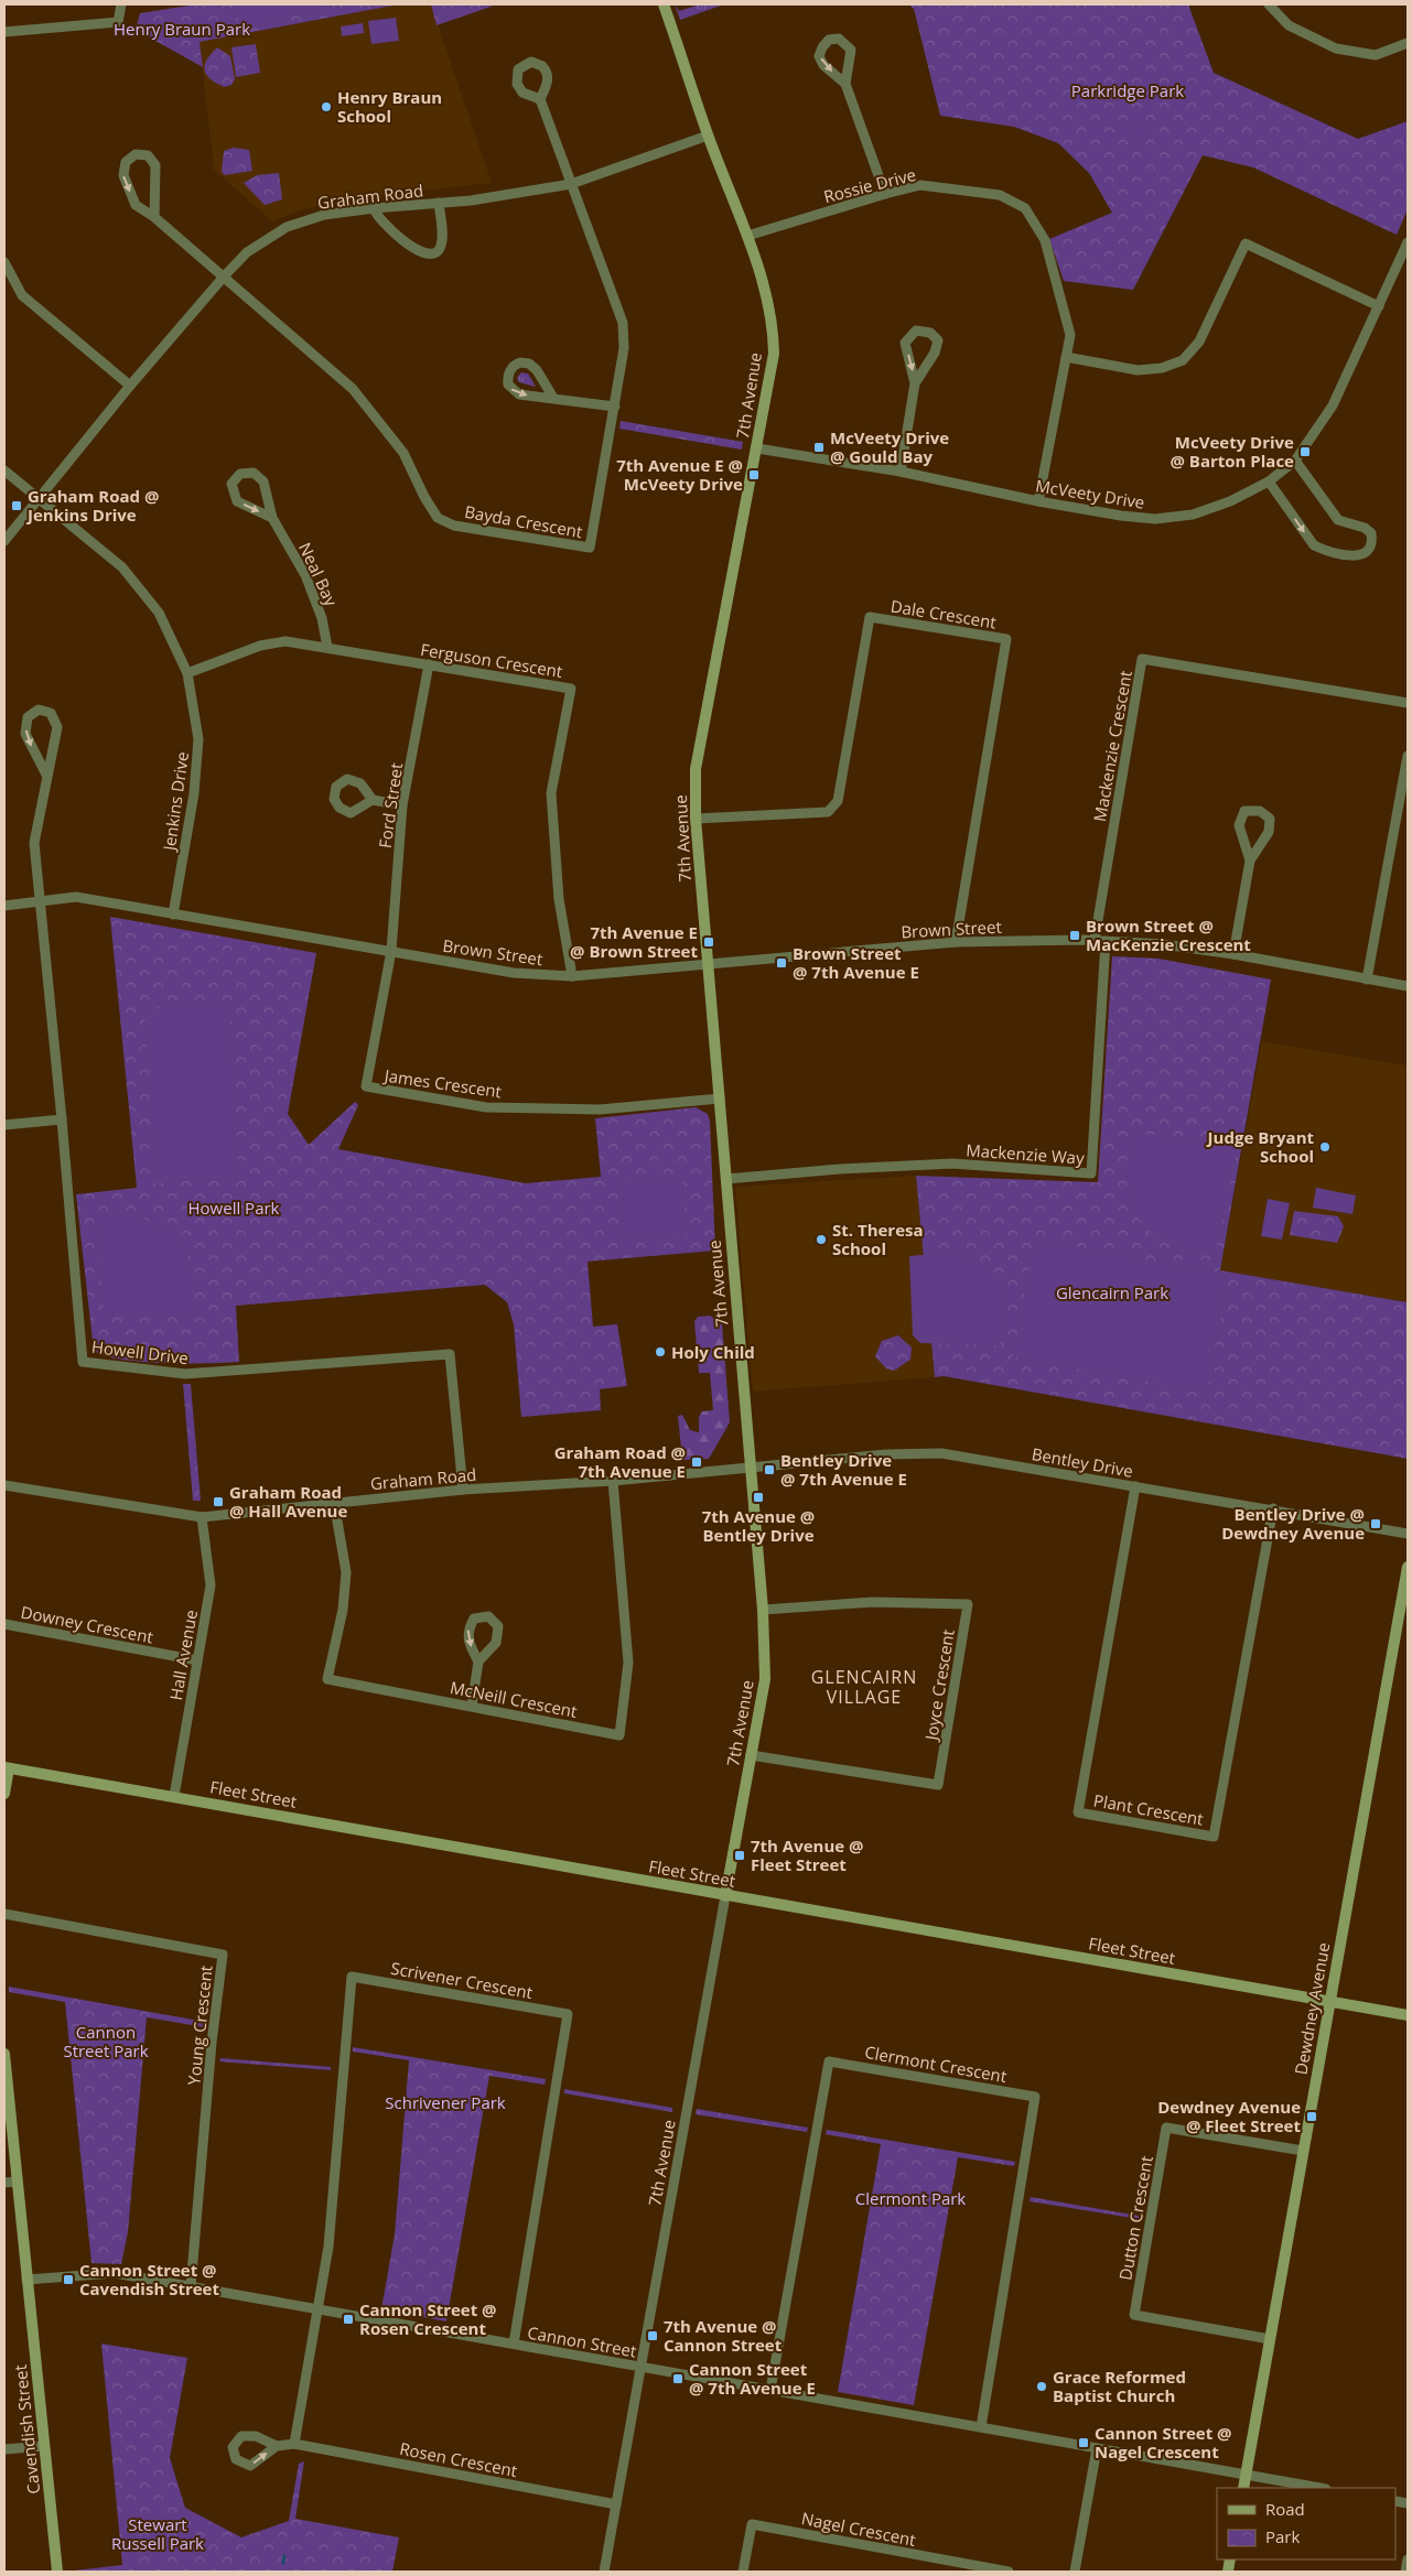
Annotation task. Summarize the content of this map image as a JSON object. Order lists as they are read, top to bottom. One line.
{"streets":{"street":["Rossie Drive","Graham Road","7th Avenue","McVeety Drive","Bayda Crescent","Neal Bay","Dale Crescent","Ferguson Crescent","Mackenzie Crescent","Jenkins Drive","Ford Street","Brown Street","James Crescent","Mackenzie Way","Howell Drive","Bentley Drive","Downey Crescent","Hall Avenue","Joyce Crescent","McNeill Crescent","Fleet Street","Plant Crescent","Scrivener Crescent","Dewdney Avenue","Young Crescent","Clermont Crescent","Dutton Crescent","Cannon Street","Cavendish Street","Rosen Crescent","Nagel Crescent"]},"crossings":[["Rossie Drive","7th Avenue"],["Rossie Drive","McVeety Drive"],["Graham Road","7th Avenue"],["Graham Road","Bayda Crescent"],["Graham Road","Jenkins Drive"],["Graham Road","Howell Drive"],["Graham Road","Bentley Drive"],["Graham Road","Hall Avenue"],["Graham Road","McNeill Crescent"],["7th Avenue","McVeety Drive"],["7th Avenue","Dale Crescent"],["7th Avenue","Brown Street"],["7th Avenue","James Crescent"],["7th Avenue","Mackenzie Way"],["7th Avenue","Bentley Drive"],["7th Avenue","Joyce Crescent"],["7th Avenue","Fleet Street"],["7th Avenue","Cannon Street"],["7th Avenue","Rosen Crescent"],["Neal Bay","Ferguson Crescent"],["Dale Crescent","Brown Street"],["Ferguson Crescent","Jenkins Drive"],["Ferguson Crescent","Ford Street"],["Ferguson Crescent","Brown Street"],["Mackenzie Crescent","Brown Street"],["Jenkins Drive","Brown Street"],["Ford Street","Brown Street"],["Ford Street","James Crescent"],["Brown Street","James Crescent"],["Brown Street","Mackenzie Way"],["Brown Street","Howell Drive"],["Bentley Drive","Plant Crescent"],["Downey Crescent","Hall Avenue"],["Hall Avenue","Fleet Street"],["Fleet Street","Dewdney Avenue"],["Scrivener Crescent","Cannon Street"],["Dewdney Avenue","Dutton Crescent"],["Dewdney Avenue","Cannon Street"],["Young Crescent","Cannon Street"],["Clermont Crescent","Cannon Street"],["Cannon Street","Cavendish Street"]],"districts":["GLENCAIRN VILLAGE"],"parks":["Henry Braun Park","Parkridge Park","Howell Park","Glencairn Park","Cannon Street Park","Schrivener Park","Clermont Park","Stewart Russell Park"],"places":{"other":["Henry Braun School","Judge Bryant School","St. Theresa School","Holy Child","Grace Reformed Baptist Church"],"transit":["McVeety Drive @ Gould Bay","McVeety Drive @ Barton Place","7th Avenue E @ McVeety Drive","Graham Road @ Jenkins Drive","Brown Street @ MacKenzie Crescent","7th Avenue E @ Brown Street","Brown Street @ 7th Avenue E","Graham Road @ 7th Avenue E","Bentley Drive @ 7th Avenue E","7th Avenue @ Bentley Drive","Graham Road @ Hall Avenue","Bentley Drive @ Dewdney Avenue","7th Avenue @ Fleet Street","Dewdney Avenue @ Fleet Street","Cannon Street @ Cavendish Street","Cannon Street @ Rosen Crescent","7th Avenue @ Cannon Street","Cannon Street @ 7th Avenue E","Cannon Street @ Nagel Crescent"]},"legend":["Road","Park"]}
